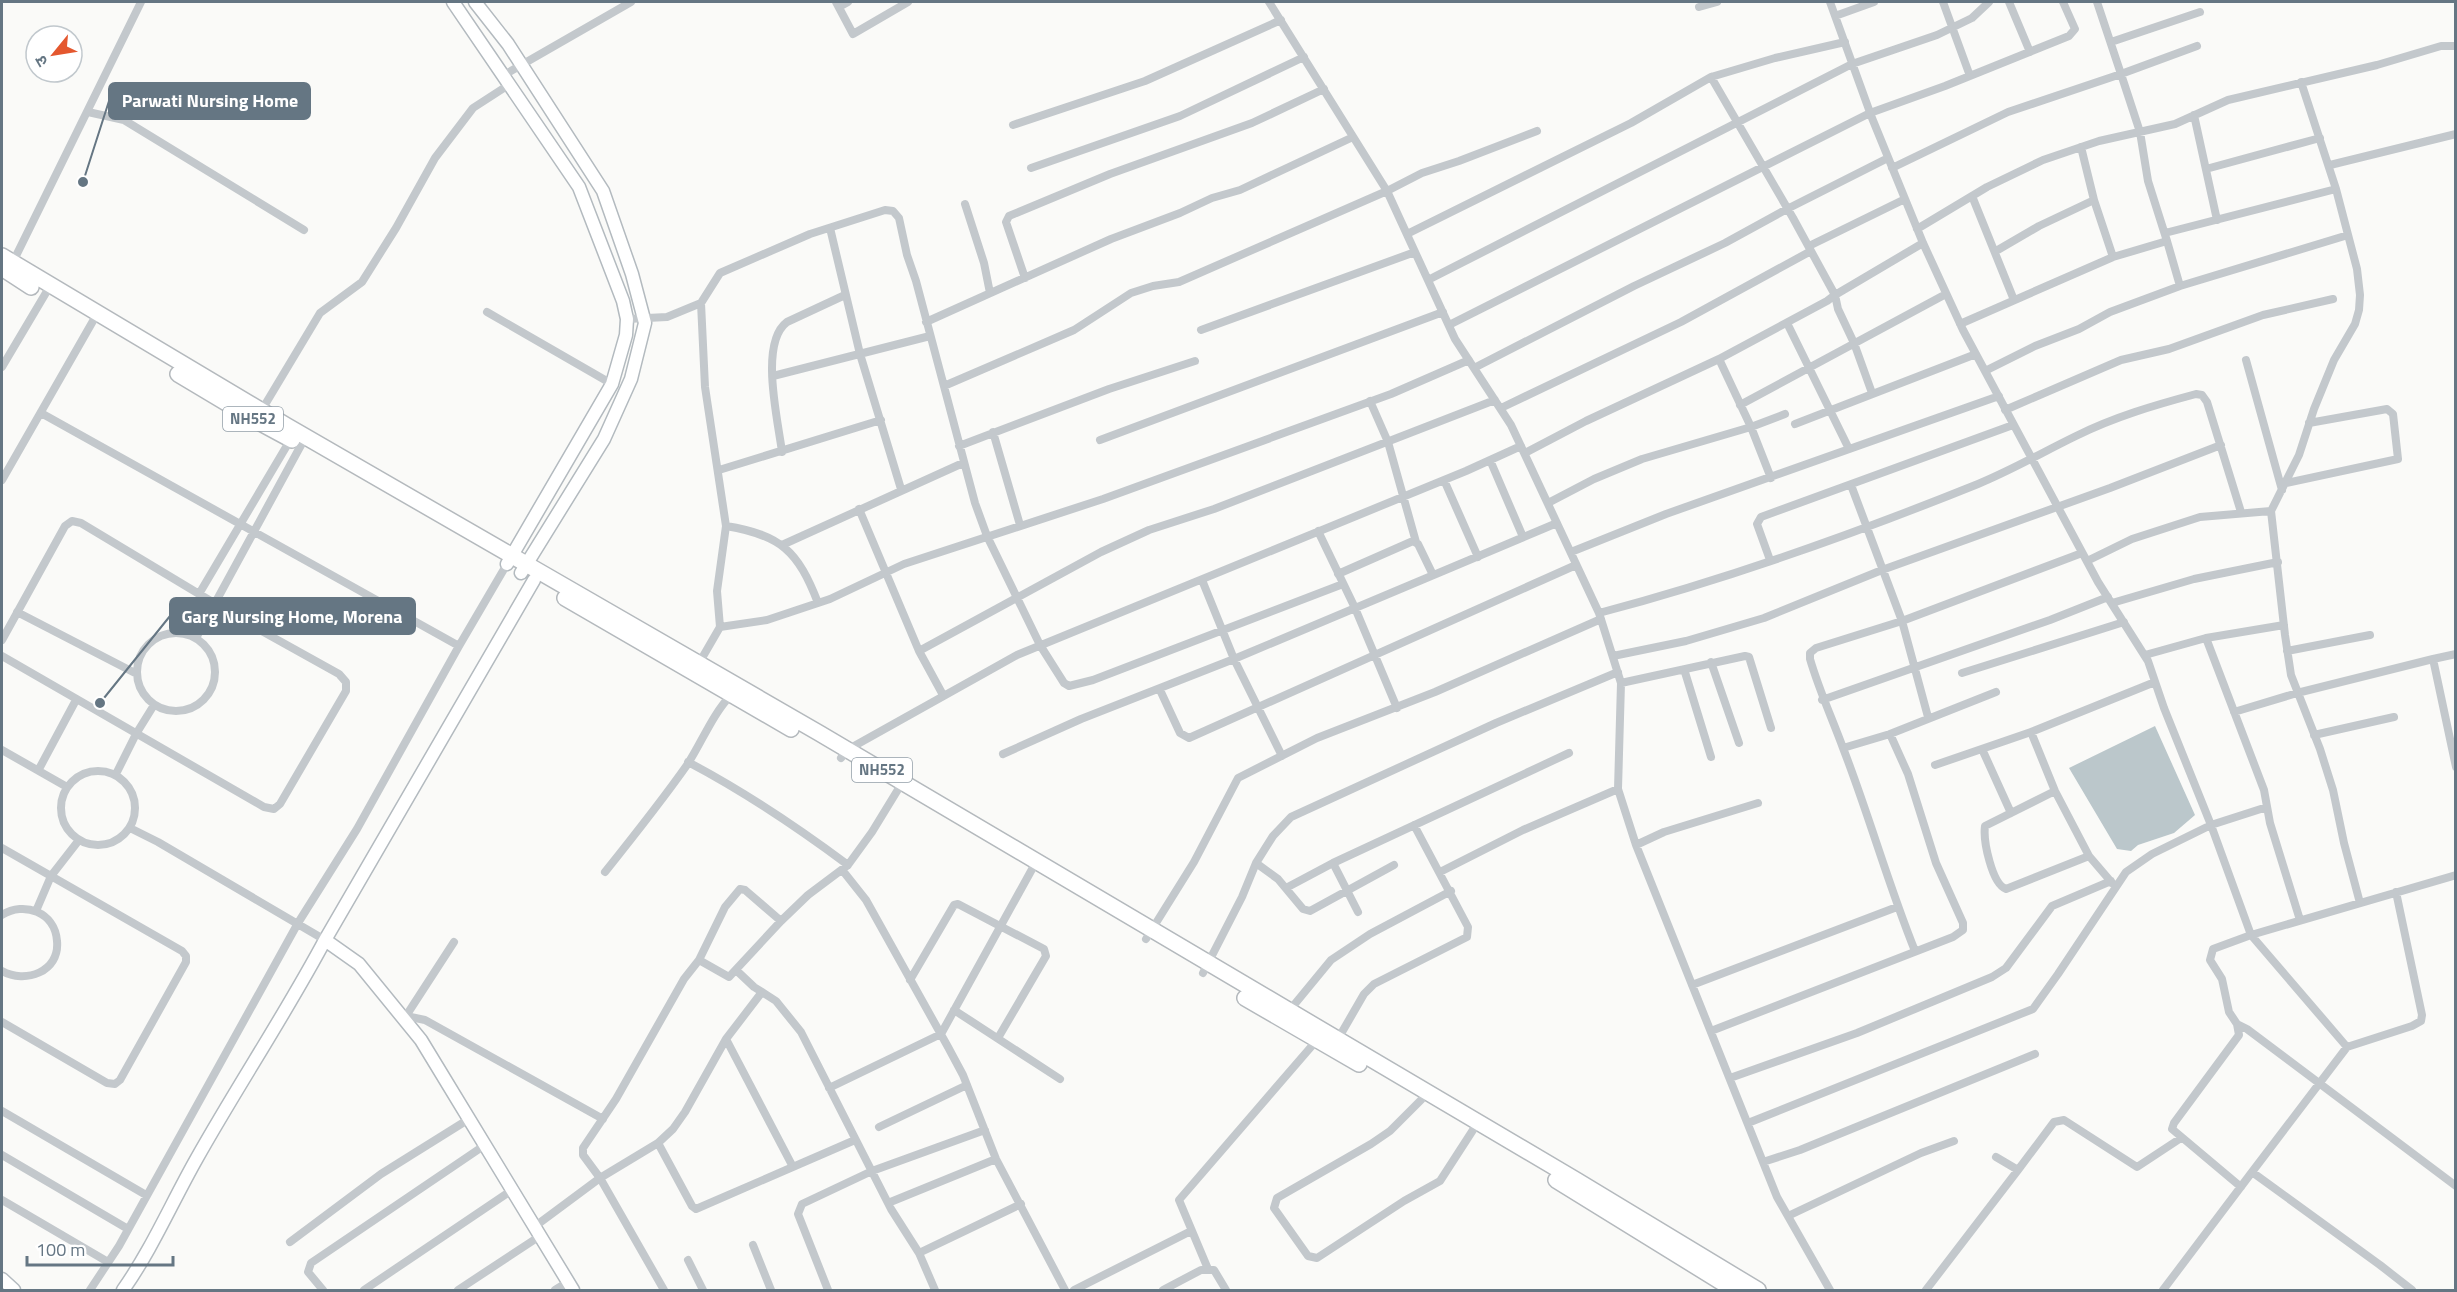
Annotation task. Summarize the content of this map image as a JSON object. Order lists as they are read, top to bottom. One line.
{"streets":{"highway":["NH552"]},"places":["Parwati Nursing Home","Garg Nursing Home, Morena"],"scale_bar":"100 m","north":"bottom left"}
